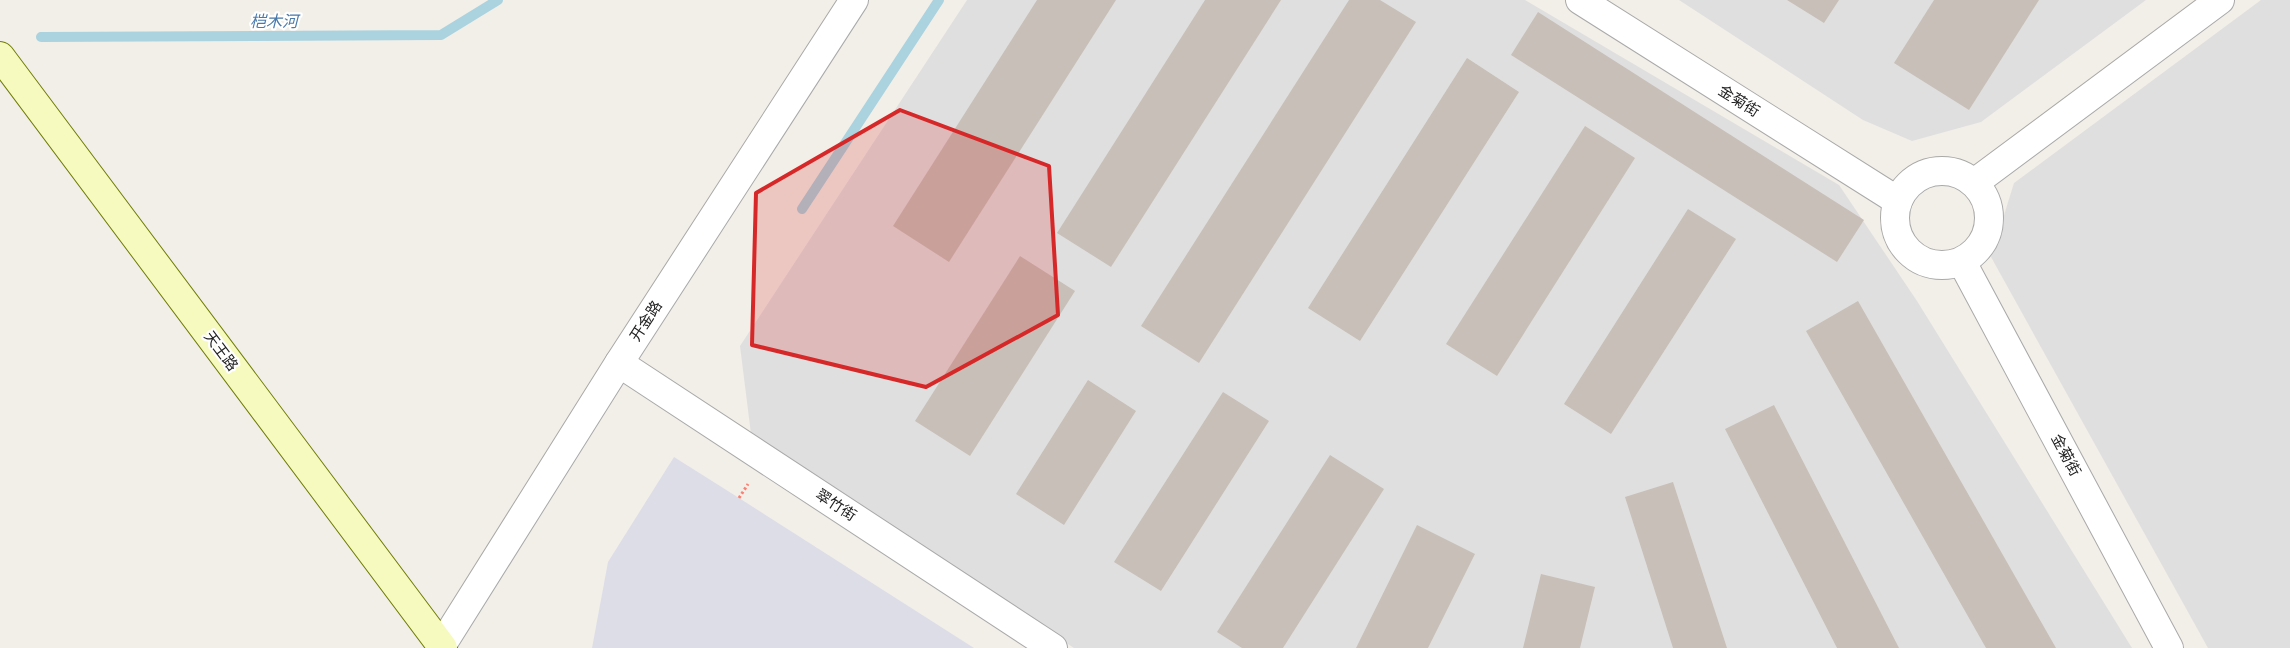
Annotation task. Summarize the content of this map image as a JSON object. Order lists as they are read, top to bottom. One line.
{"streets":{"main road":["天王路"],"street":["金菊街","开金路","翠竹街"]},"crossings":[["开金路","天王路"],["开金路","翠竹街"]],"water":["桤木河"]}
